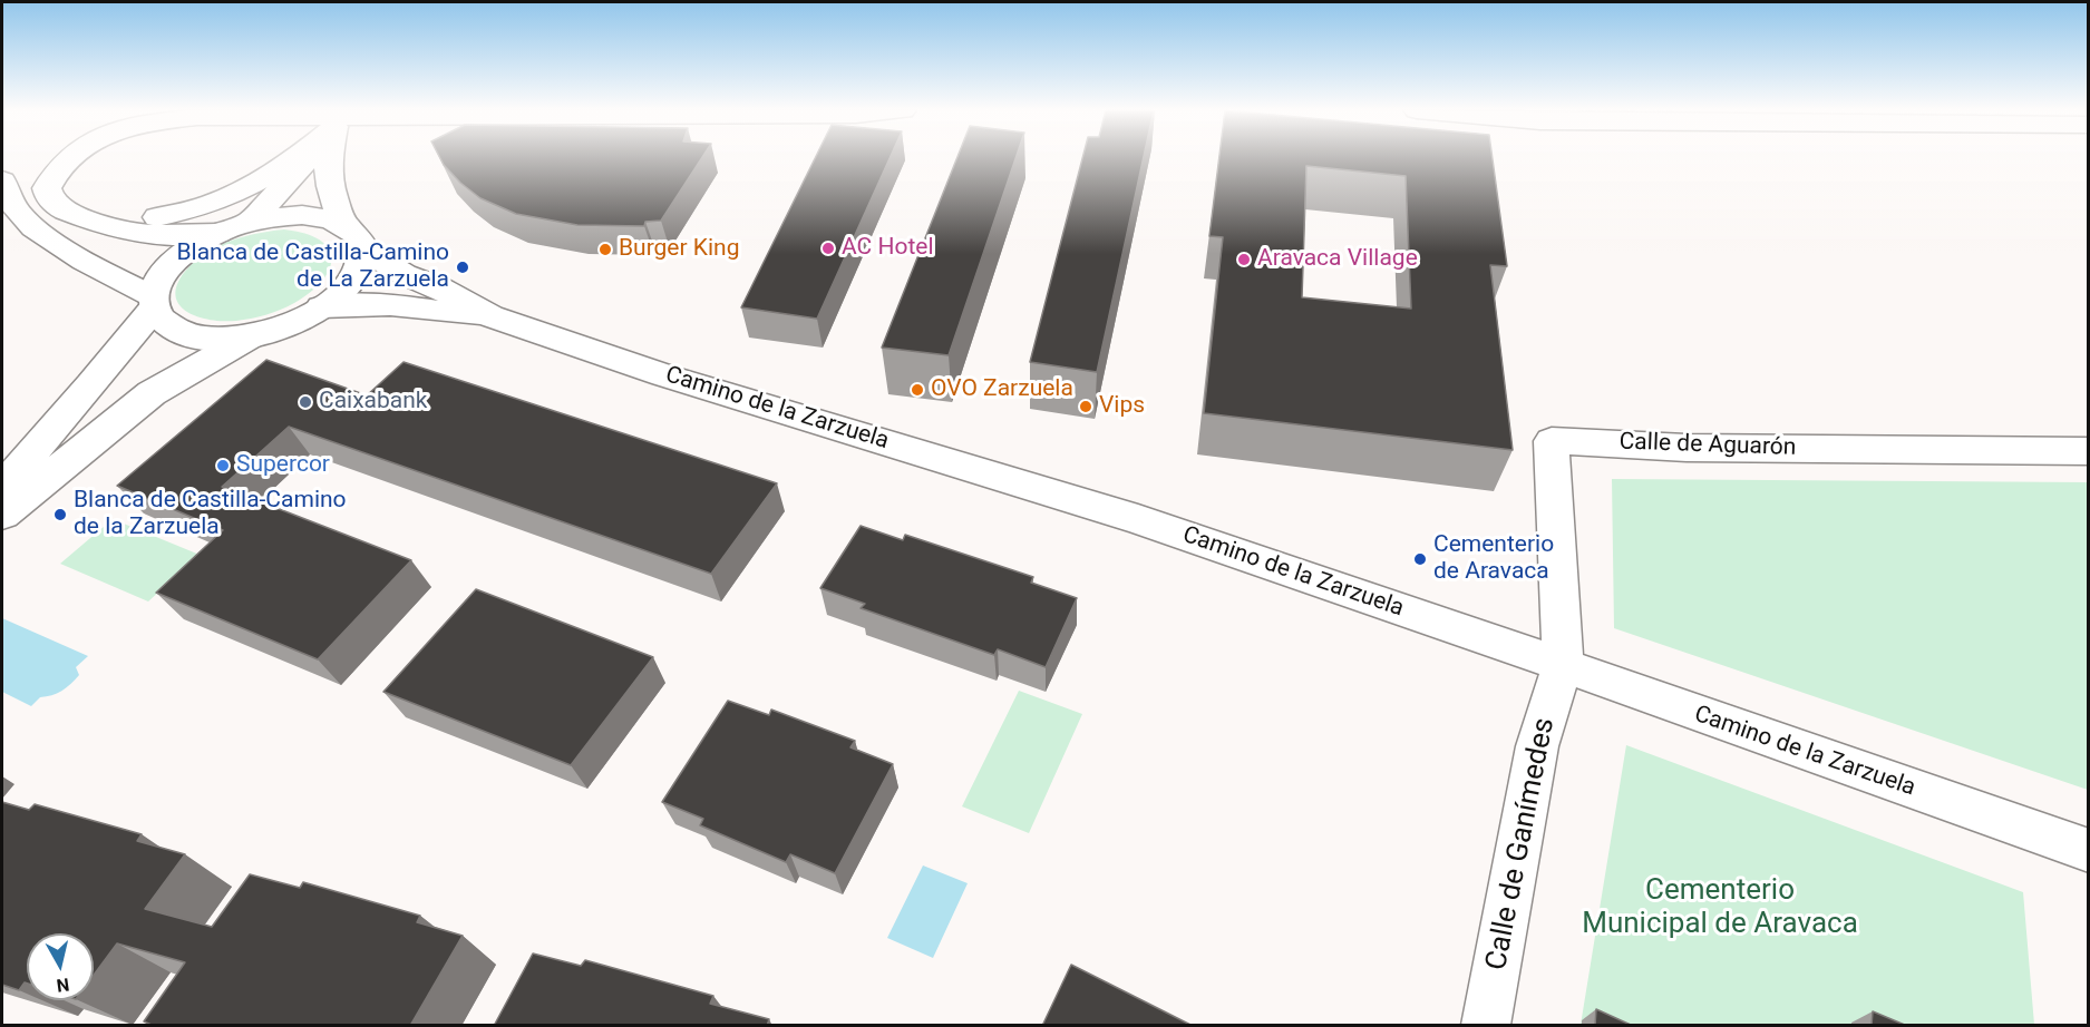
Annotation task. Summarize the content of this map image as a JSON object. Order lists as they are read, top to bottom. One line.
{"streets":{"main road":["Camino de la Zarzuela","Calle de Aguarón","Calle de Ganímedes"]},"crossings":[["Camino de la Zarzuela","Calle de Aguarón"],["Camino de la Zarzuela","Calle de Ganímedes"],["Calle de Aguarón","Calle de Ganímedes"]],"parks":["Cementerio Municipal de Aravaca"],"places":["AC Hotel","Burger King","Aravaca Village","Blanca de Castilla-Camino de La Zarzuela","OVO Zarzuela","Caixabank","Vips","Supercor","Blanca de Castilla-Camino de la Zarzuela","Cementerio de Aravaca"],"north":"bottom"}
